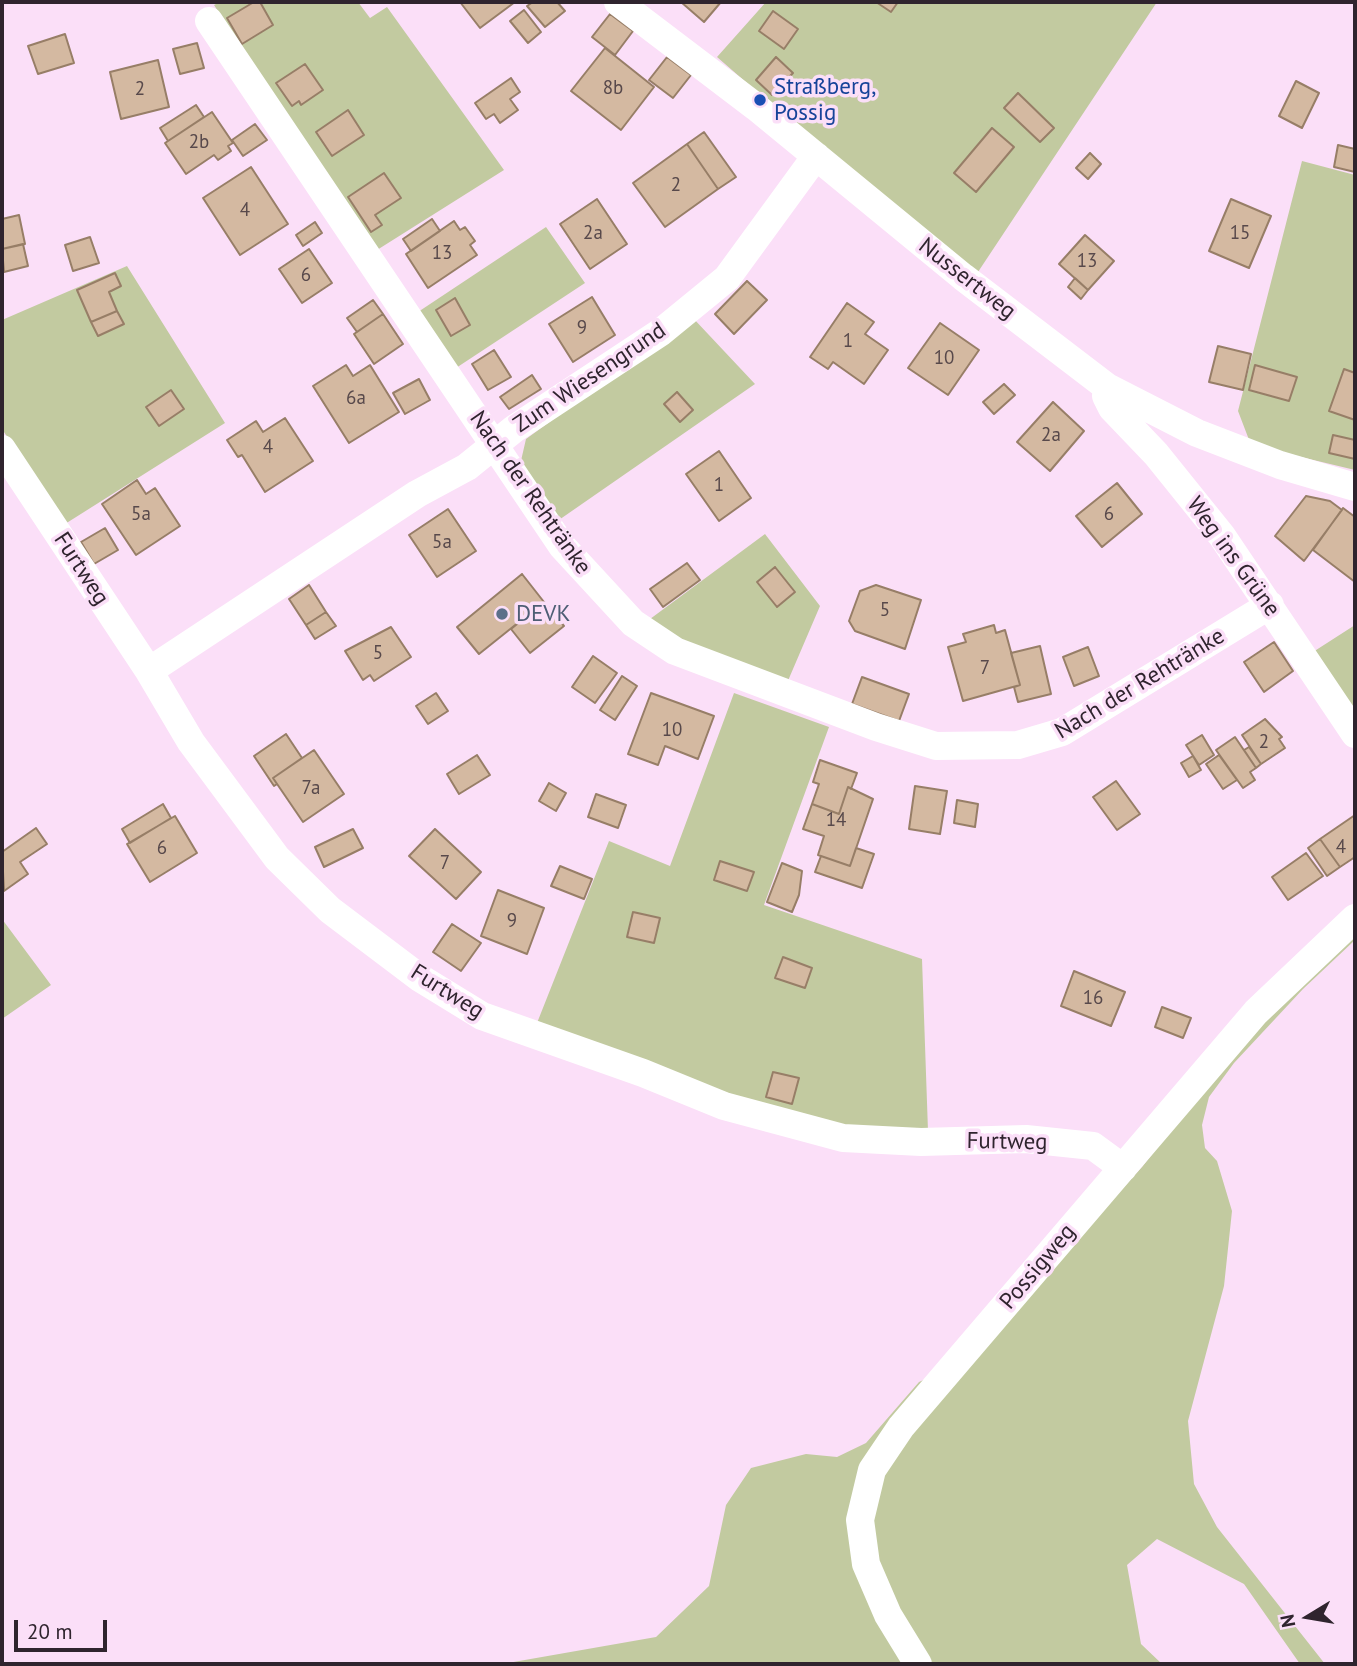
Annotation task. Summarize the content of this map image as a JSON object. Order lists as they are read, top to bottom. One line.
{"streets":{"street":["Nussertweg","Zum Wiesengrund","Nach der Rehtränke","Weg ins Grüne","Furtweg","Possigweg"]},"crossings":[["Nussertweg","Zum Wiesengrund"],["Nussertweg","Weg ins Grüne"],["Zum Wiesengrund","Nach der Rehtränke"],["Zum Wiesengrund","Furtweg"],["Nach der Rehtränke","Weg ins Grüne"],["Furtweg","Possigweg"]],"places":["Straßberg, Possig","DEVK"],"house_numbers":["8b","2","2b","2","4","2a","15","13","13","6","9","1","10","6a","2a","4","1","5a","6","5a","5","5","7","10","2","7a","14","4","6","7","9","16"],"scale_bar":"20 m","north":"left"}
